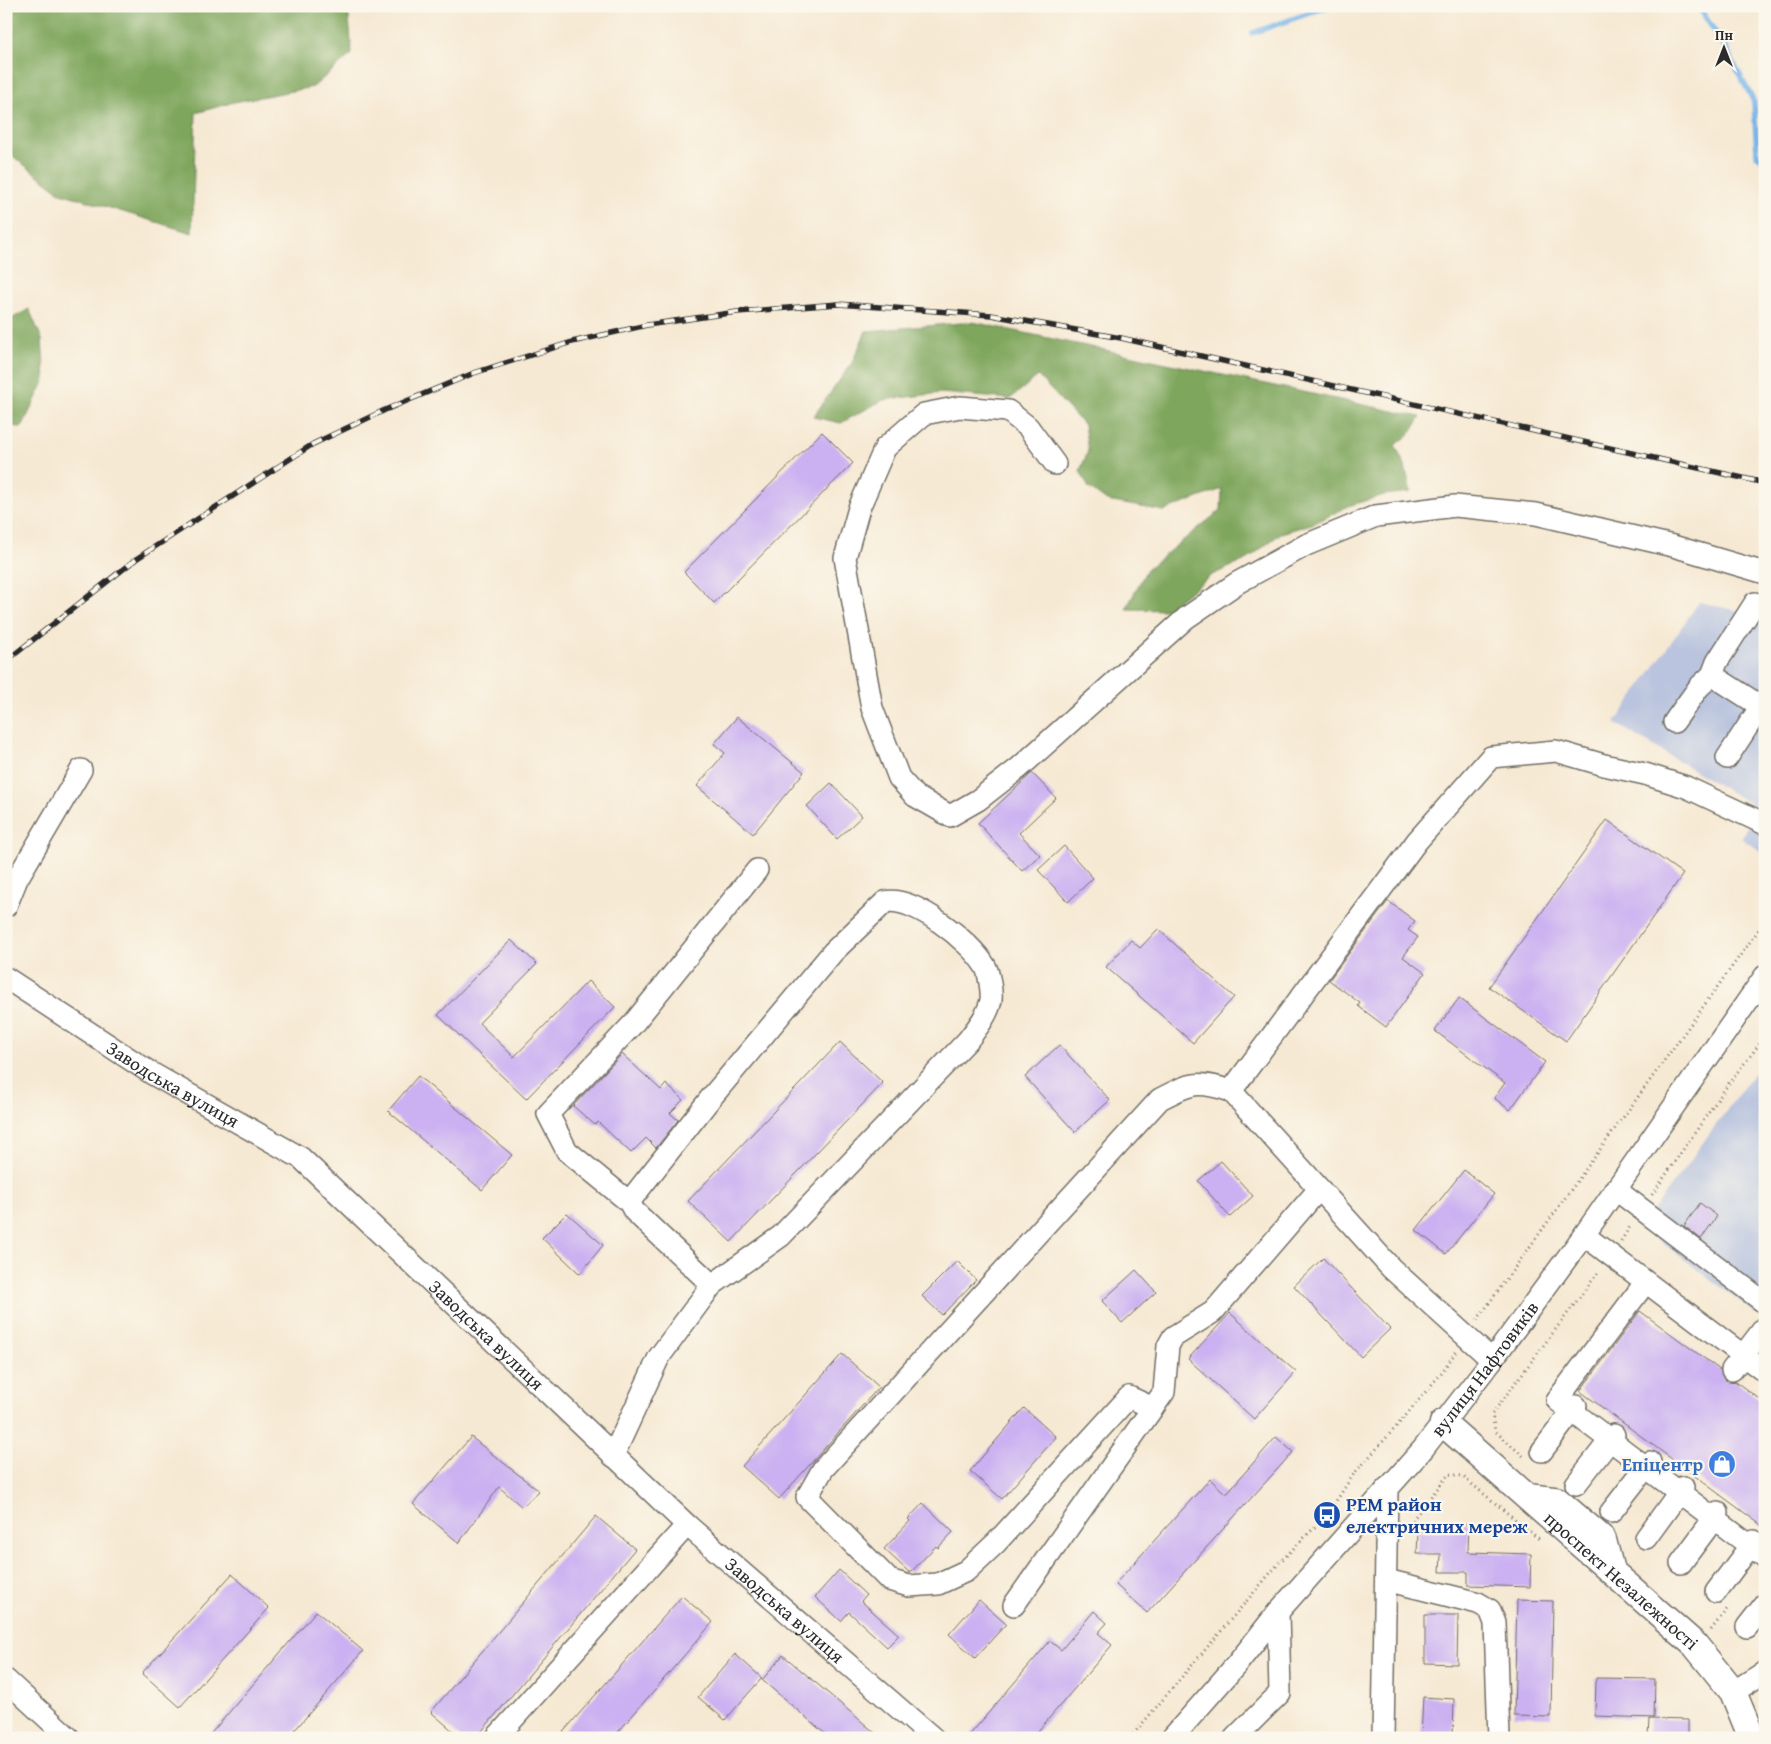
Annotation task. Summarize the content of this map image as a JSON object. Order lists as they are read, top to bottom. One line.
{"streets":{"main road":["проспект Незалежності"],"street":["Заводська вулиця","вулиця Нафтовиків"]},"crossings":[["вулиця Нафтовиків","проспект Незалежності"]],"places":{"shop":["Епіцентр"],"bus stop":["РЕМ район електричних мереж"]},"north":"top"}
